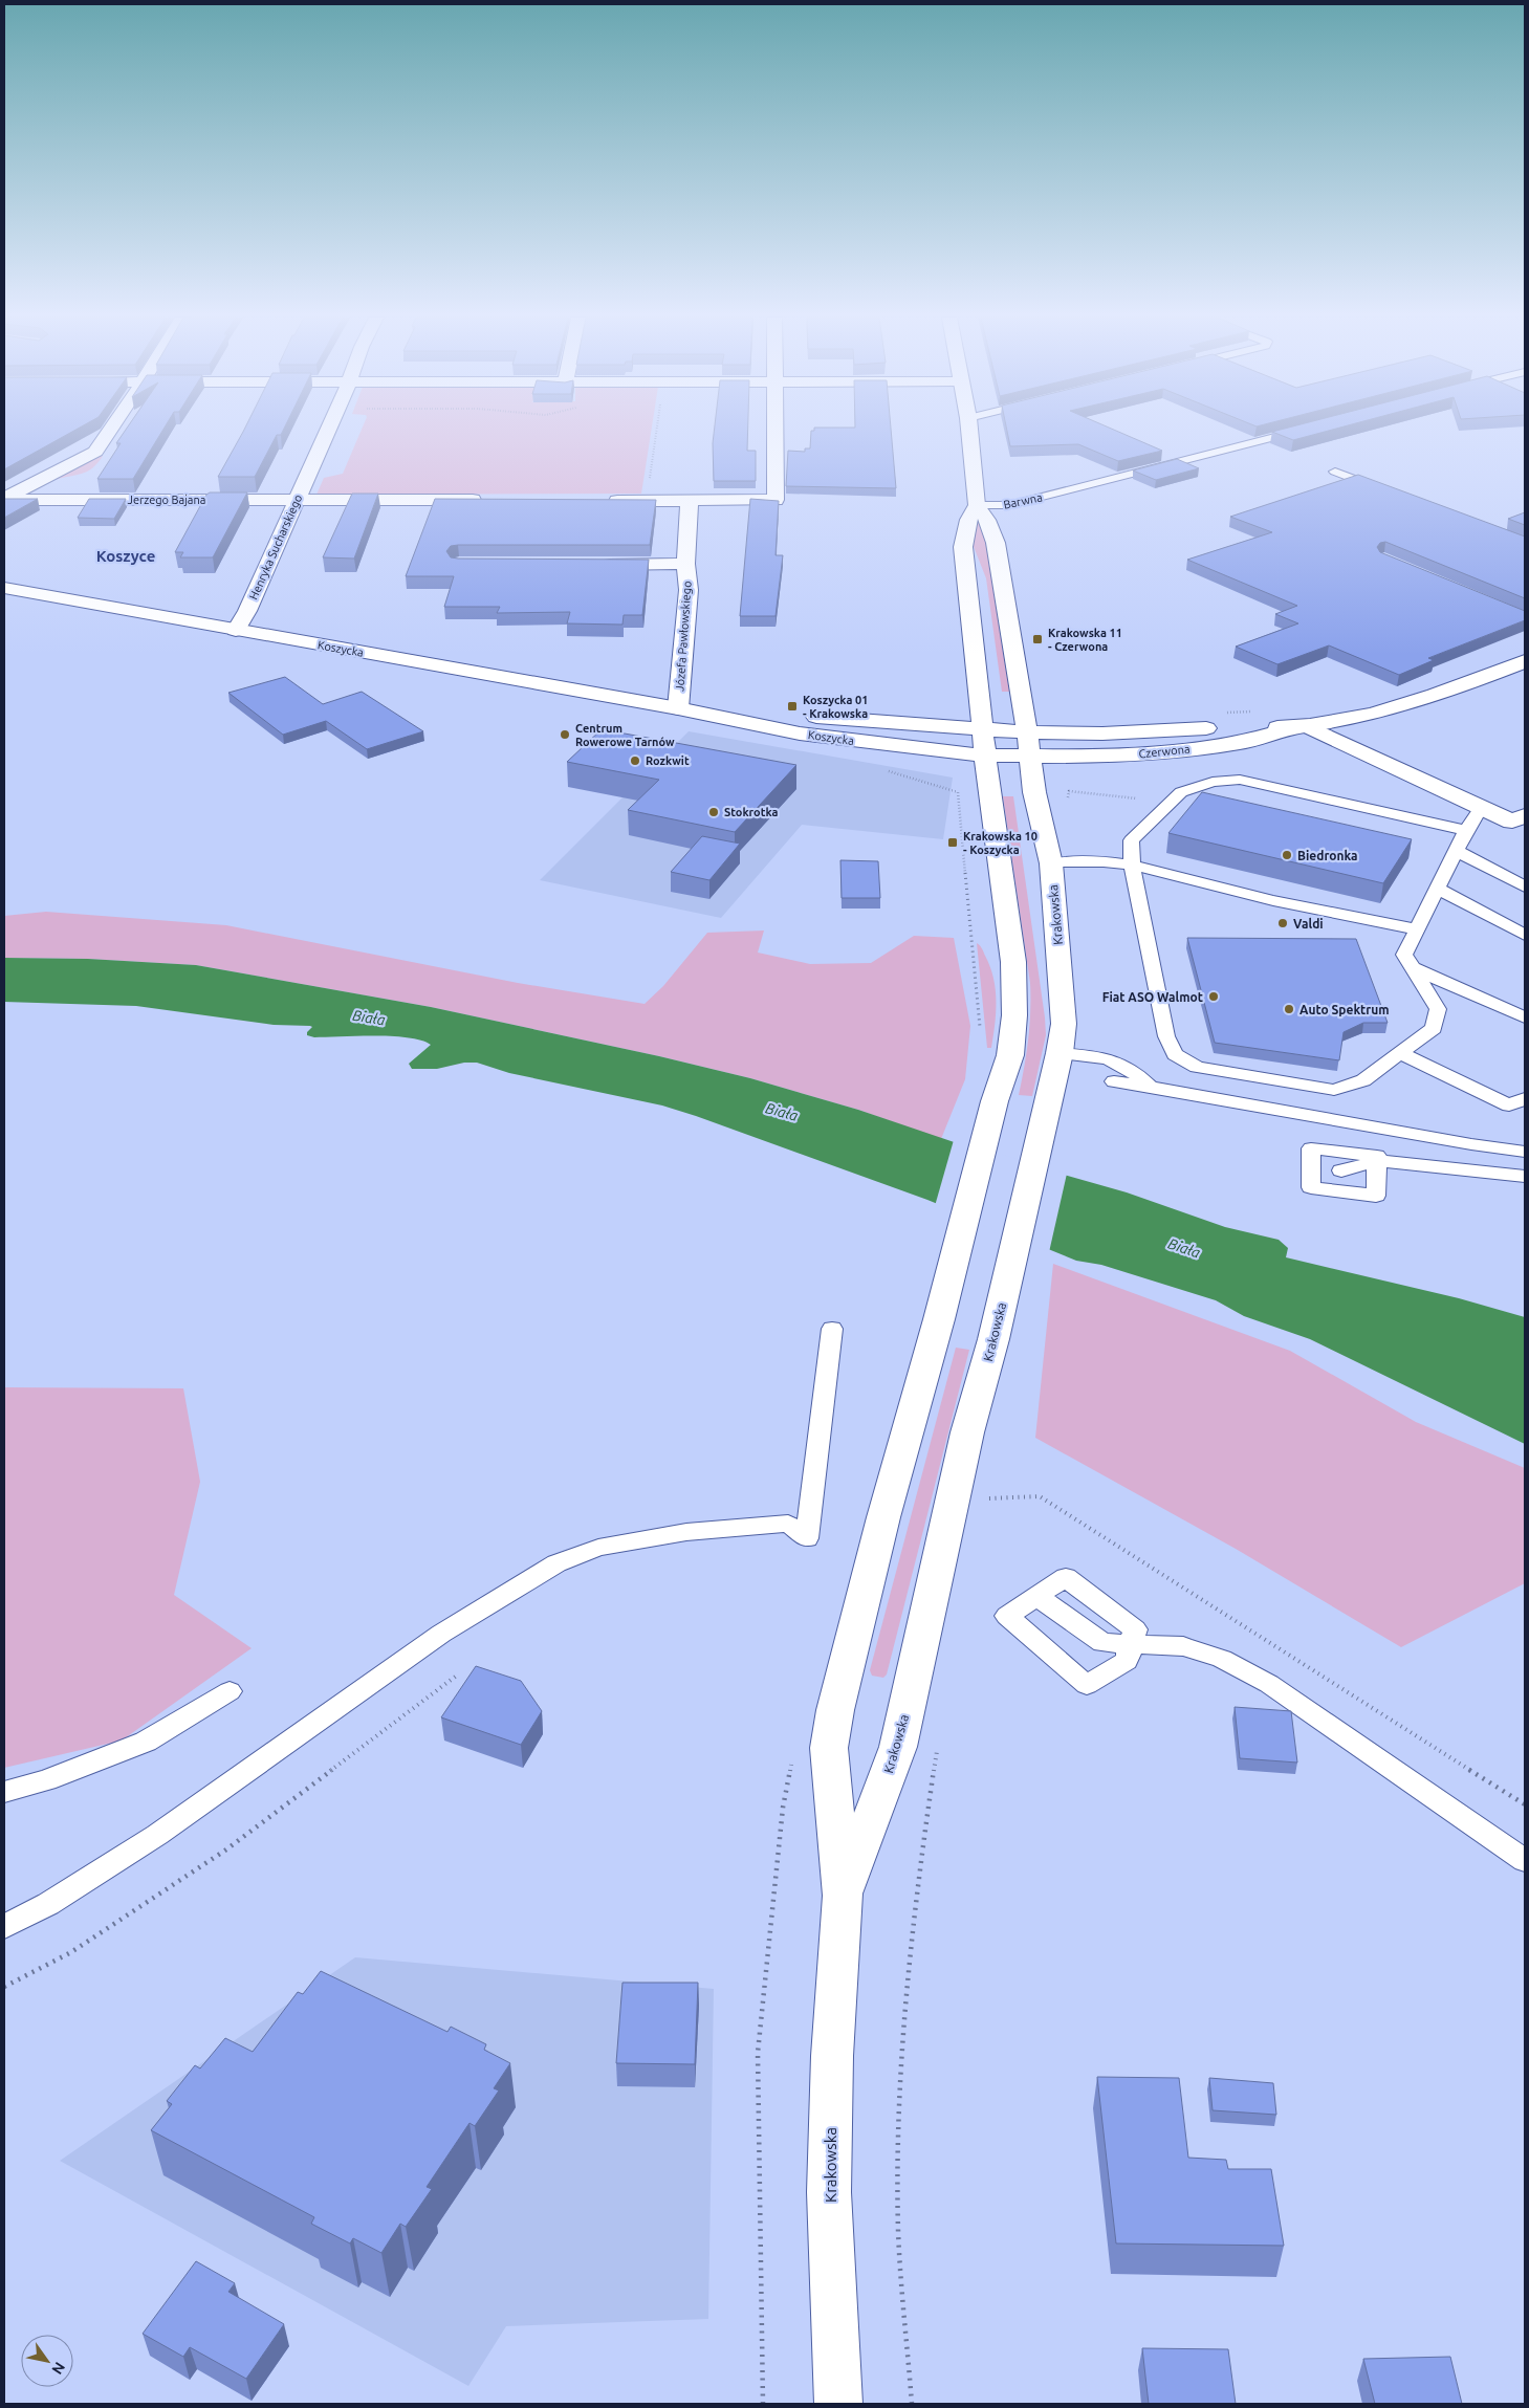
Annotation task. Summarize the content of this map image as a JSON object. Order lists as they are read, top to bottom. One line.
{"streets":{"street":["Jerzego Bajana","Henryka Sucharskiego","Józefa Pawłowskiego","Koszycka","Czerwona","Krakowska"],"lane":["Barwna"]},"crossings":[["Jerzego Bajana","Henryka Sucharskiego"],["Barwna","Krakowska"],["Henryka Sucharskiego","Koszycka"],["Józefa Pawłowskiego","Koszycka"],["Koszycka","Krakowska"],["Czerwona","Krakowska"]],"districts":["Koszyce"],"water":["Biała"],"places":{"transit":["Krakowska 11 - Czerwona","Koszycka 01 - Krakowska","Krakowska 10 - Koszycka"],"other":["Centrum Rowerowe Tarnów","Rozkwit","Stokrotka","Biedronka","Valdi","Fiat ASO Walmot","Auto Spektrum"]},"north":"bottom right"}
